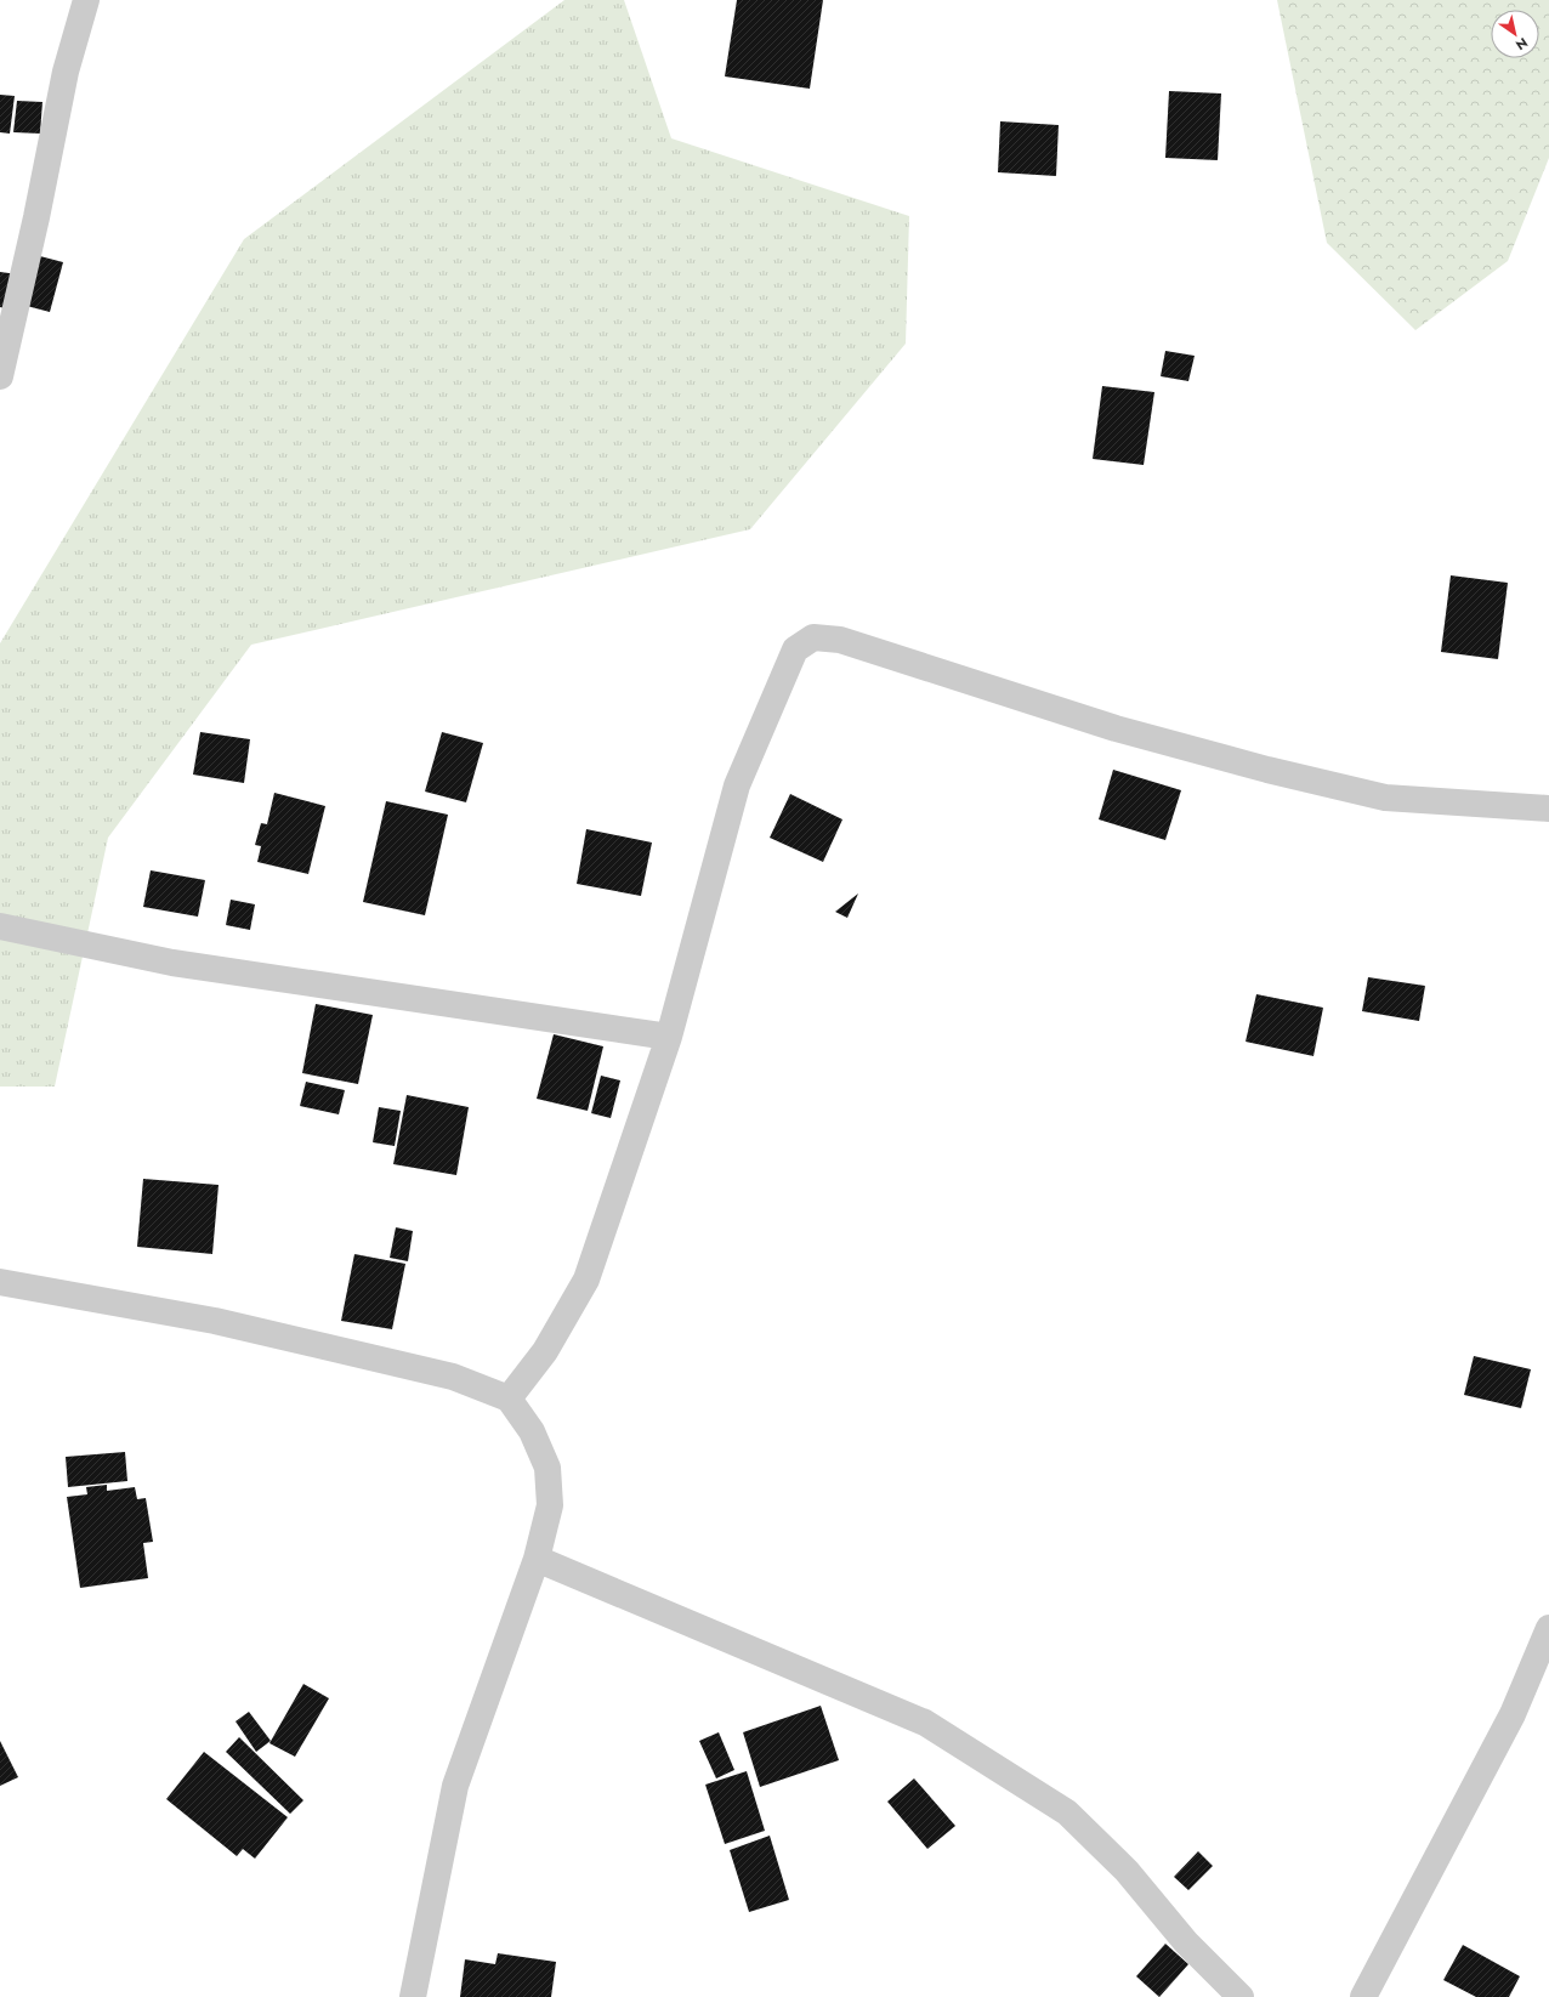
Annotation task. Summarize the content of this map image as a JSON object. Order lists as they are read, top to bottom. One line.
{"north":"bottom right"}
